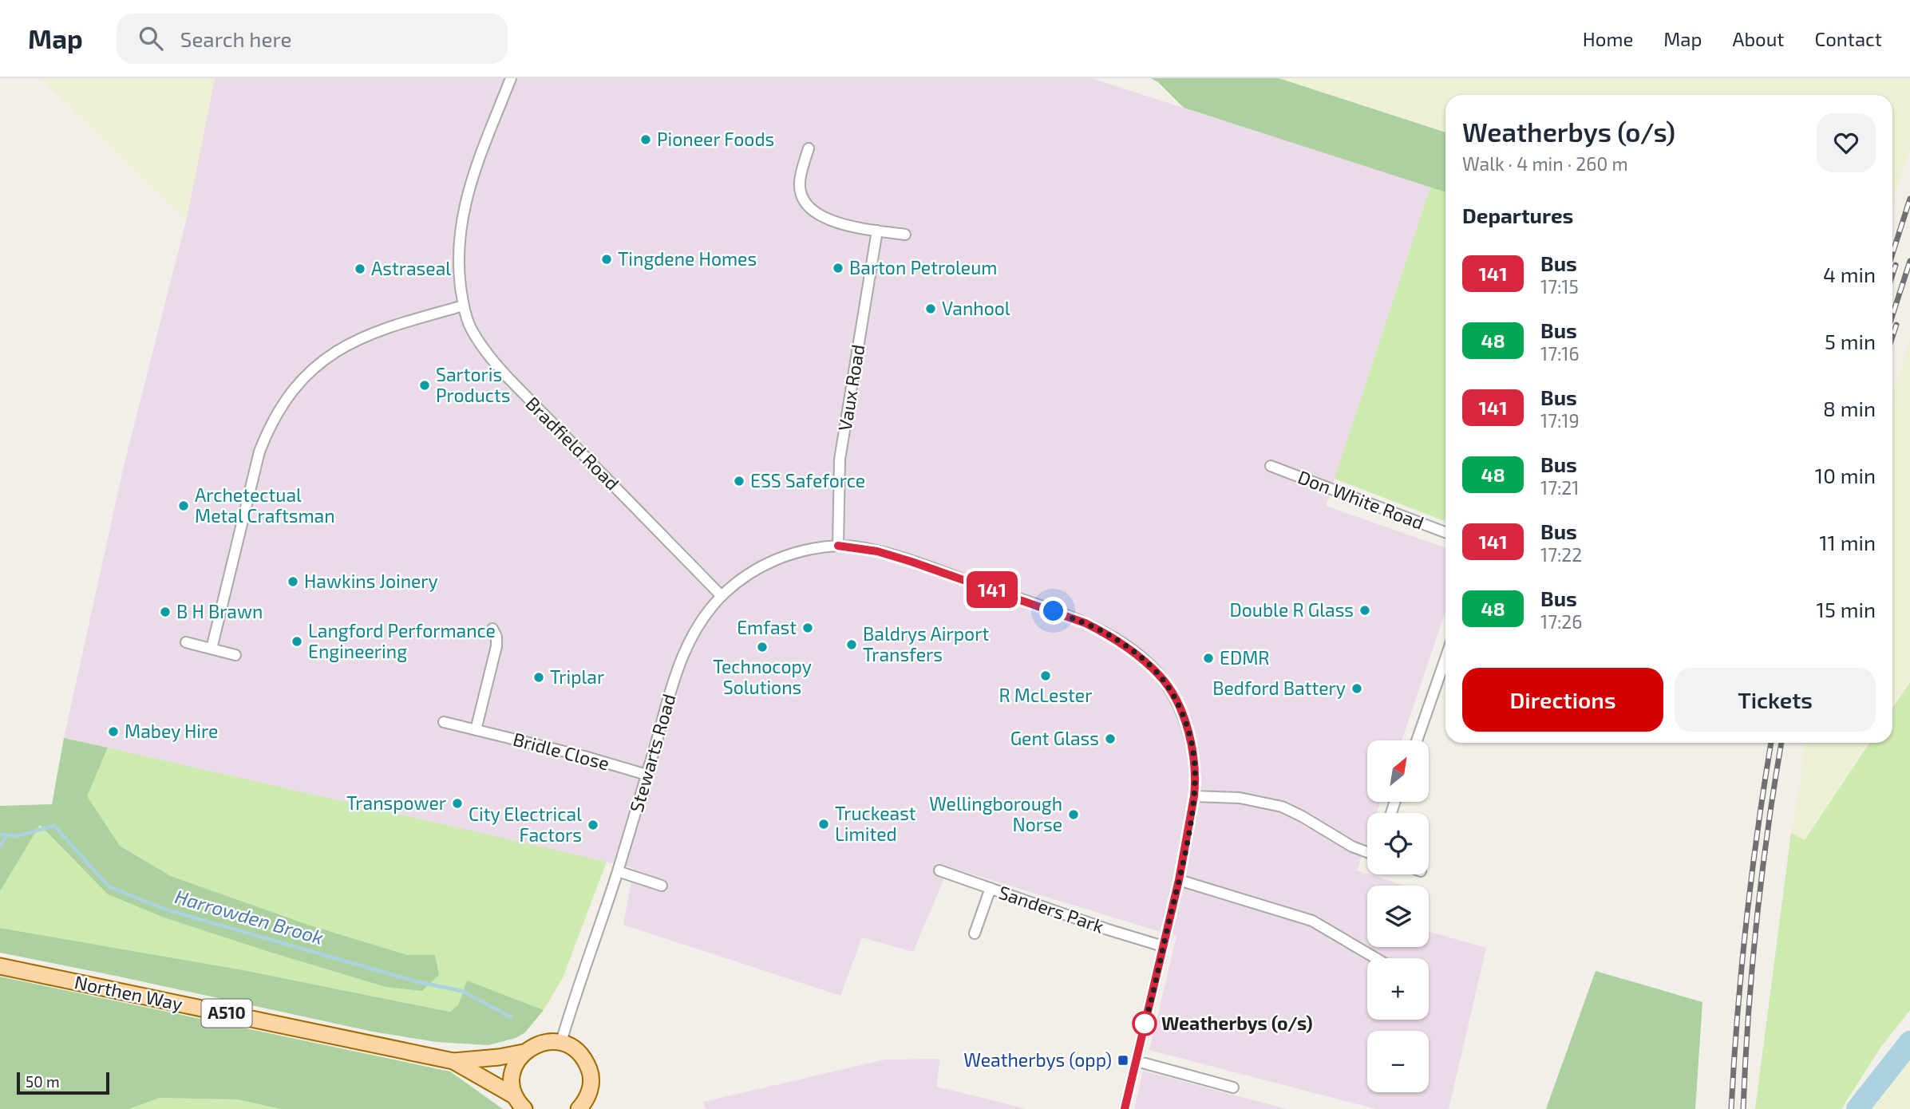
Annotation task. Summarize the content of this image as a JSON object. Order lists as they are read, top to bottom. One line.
{"streets":{"main road":["Northen Way","A510"],"street":["Vaux Road","Bradfield Road","Don White Road","Bridle Close","Stewarts Road","Sanders Park"]},"crossings":[["Vaux Road","Stewarts Road"],["Bradfield Road","Stewarts Road"],["Bridle Close","Stewarts Road"],["Stewarts Road","Sanders Park"],["Stewarts Road","Northen Way"]],"water":["Harrowden Brook"],"places":{"other":["Pioneer Foods","Tingdene Homes","Barton Petroleum","Astraseal","Vanhool","Sartoris Products","ESS Safeforce","Archetectual Metal Craftsman","Hawkins Joinery","Double R Glass","B H Brawn","Emfast","Langford Performance Engineering","Baldrys Airport Transfers","Technocopy Solutions","EDMR","R McLester","Triplar","Bedford Battery","Mabey Hire","Gent Glass","Transpower","Wellingborough Norse","Truckeast Limited","City Electrical Factors","Weatherbys (o/s)"],"transit":["Weatherbys (opp)"]},"lines":["bus line 141"],"scale_bar":"50 m","north":"top right","page":{"header":"Map","search":"Search here","nav":["Home","Map","About","Contact"],"on_map":"141","heading":[["Weatherbys (o/s)","Walk · 4 min · 260 m"],"Departures"],"list":[{"mark":"141","name":"Bus","note":"17:15","value":"4 min"},{"mark":"48","name":"Bus","note":"17:16","value":"5 min"},{"mark":"141","name":"Bus","note":"17:19","value":"8 min"},{"mark":"48","name":"Bus","note":"17:21","value":"10 min"},{"mark":"141","name":"Bus","note":"17:22","value":"11 min"},{"mark":"48","name":"Bus","note":"17:26","value":"15 min"}],"buttons":["Directions","Tickets"],"map_buttons":["+","−"],"scale":"50 m"}}
